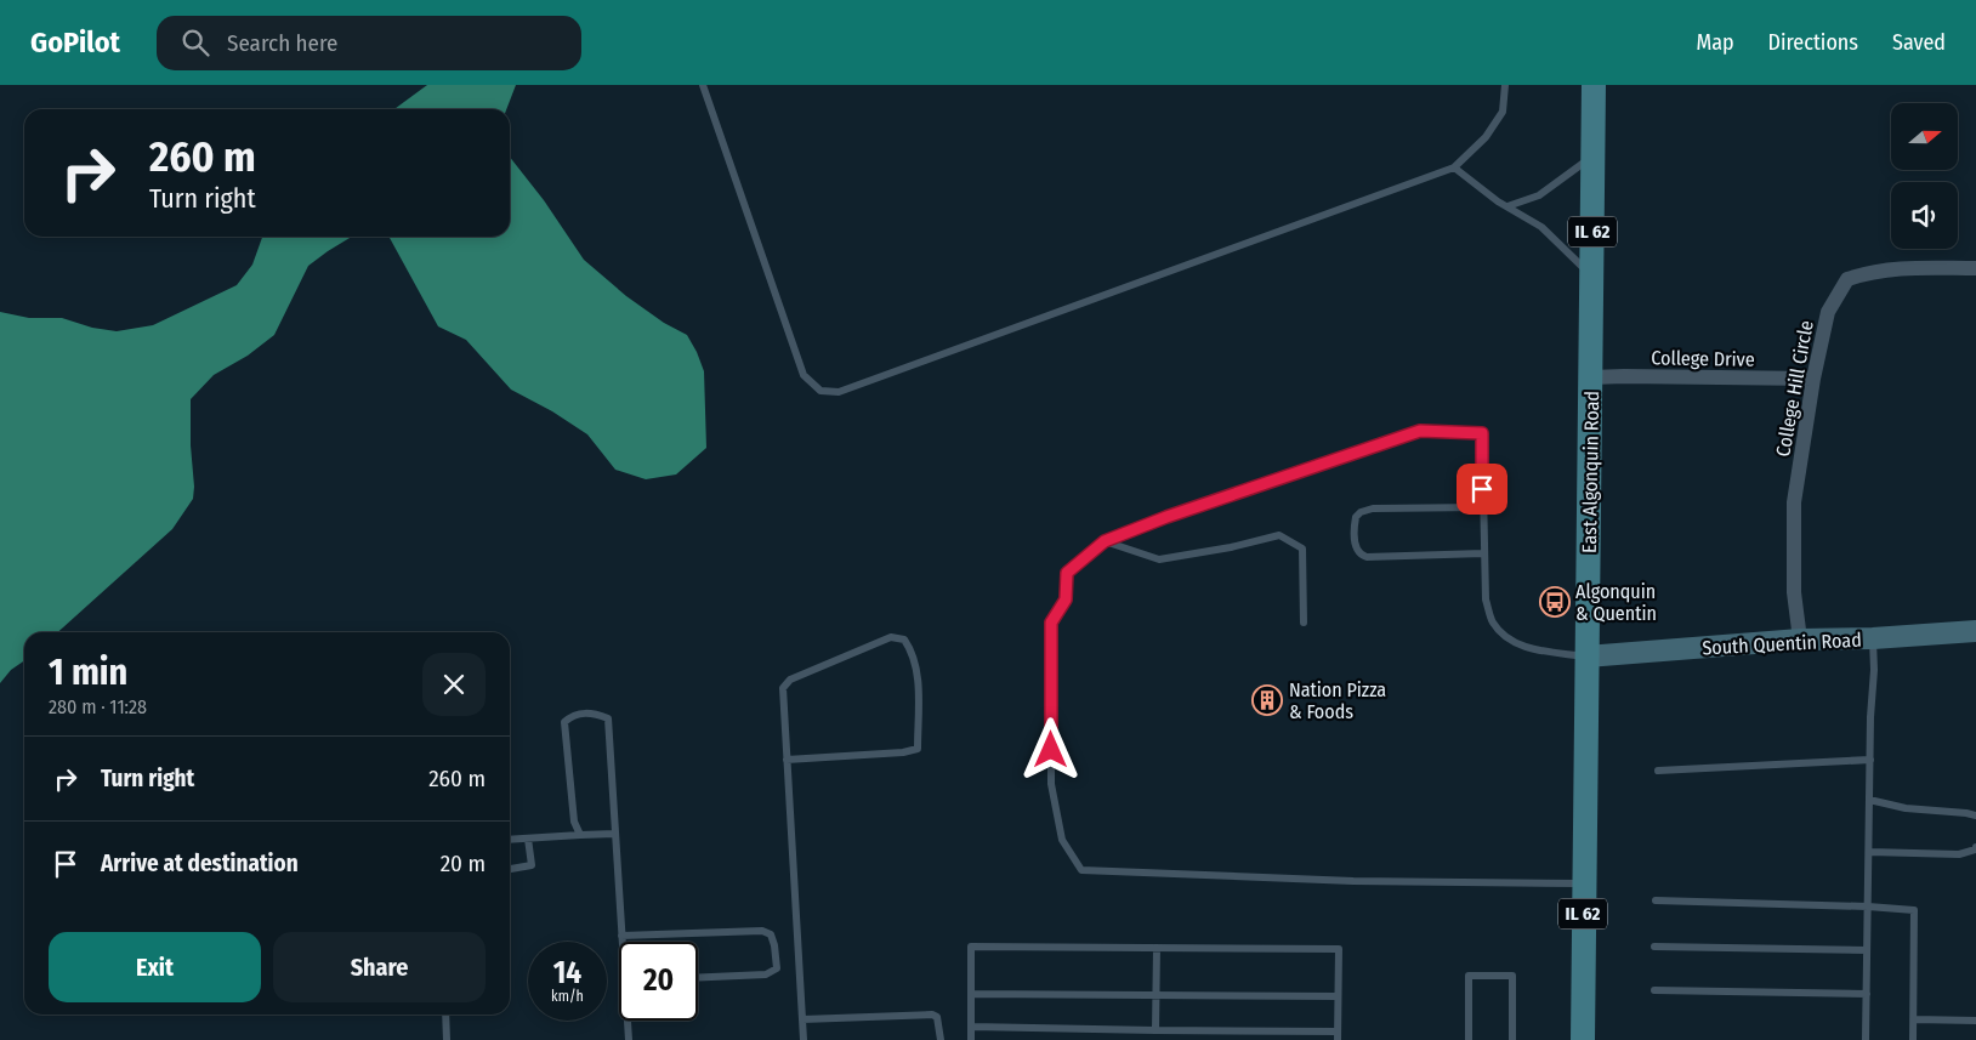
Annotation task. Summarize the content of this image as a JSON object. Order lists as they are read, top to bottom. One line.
{"streets":{"main road":["IL 62","East Algonquin Road","South Quentin Road"],"street":["College Drive","College Hill Circle"]},"crossings":[["College Drive","College Hill Circle"],["College Drive","East Algonquin Road"],["College Hill Circle","South Quentin Road"],["East Algonquin Road","South Quentin Road"]],"places":{"bus stop":["Algonquin & Quentin"],"building":["Nation Pizza & Foods"]},"north":"right","page":{"header":"GoPilot","search":"Search here","nav":["Map","Directions","Saved"],"turn":["260 m","Turn right"],"heading":["1 min","280 m · 11:28"],"list":[{"name":"Turn right","value":"260 m"},{"name":"Arrive at destination","value":"20 m"}],"buttons":["Exit","Share"],"speed":"14 km/h","limit":"20"}}
